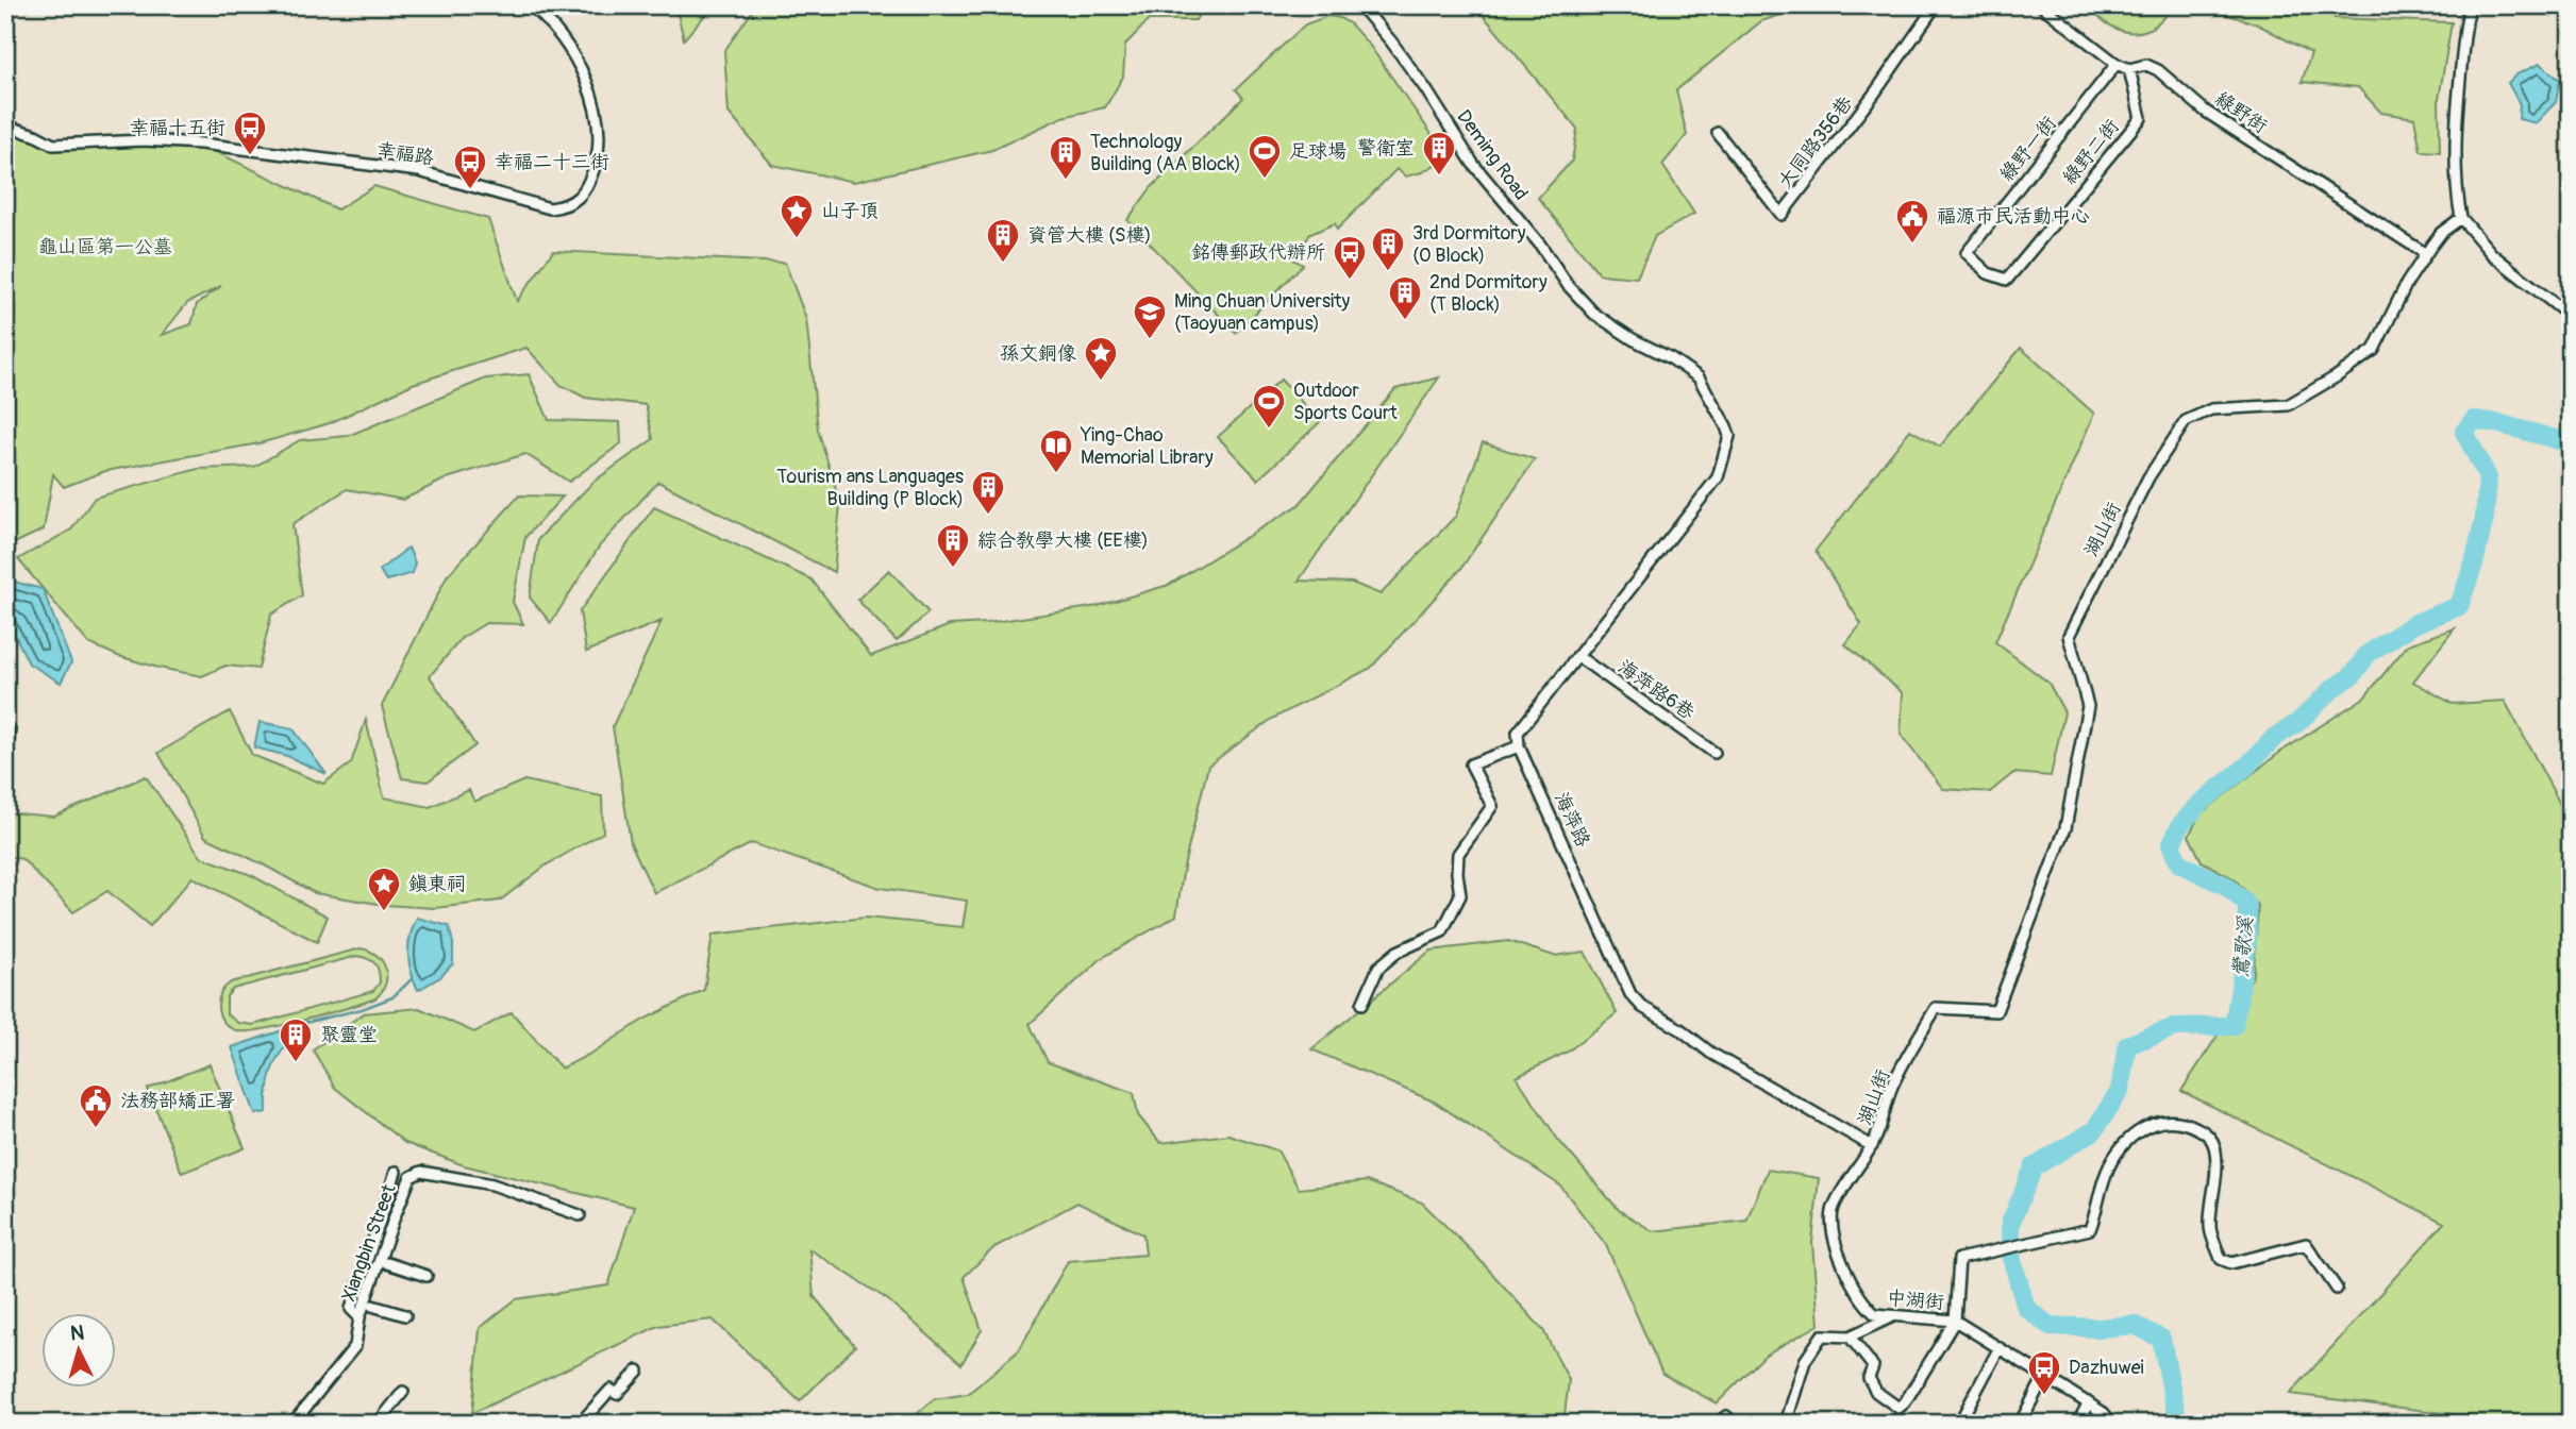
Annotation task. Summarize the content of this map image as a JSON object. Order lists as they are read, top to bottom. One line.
{"streets":{"street":["綠野街","大同路356巷","綠野一街","綠野二街","幸福路","Deming Road","湖山街","海萍路6巷","海萍路","Xiangbin Street","中湖街"]},"crossings":[["綠野街","綠野一街"],["綠野街","綠野二街"],["綠野街","湖山街"],["綠野一街","綠野二街"],["Deming Road","海萍路6巷"],["湖山街","海萍路"],["湖山街","中湖街"],["海萍路","中湖街"]],"water":["鶯歌溪"],"parks":["龜山區第一公墓"],"places":{"bus stop":["幸福十五街","幸福二十三街","銘傳郵政代辦所","Dazhuwei"],"building":["警衛室","Technology Building (AA Block)","資管大樓 (S樓)","3rd Dormitory (O Block)","2nd Dormitory (T Block)","Tourism ans Languages Building (P Block)","綜合教學大樓 (EE樓)","聚靈堂"],"sports":["足球場","Outdoor Sports Court"],"place":["山子頂","孫文銅像","鎮東祠"],"public building":["福源市民活動中心","法務部矯正署"],"school or university":["Ming Chuan University (Taoyuan campus)"],"library":["Ying-Chao Memorial Library"]},"north":"top"}
